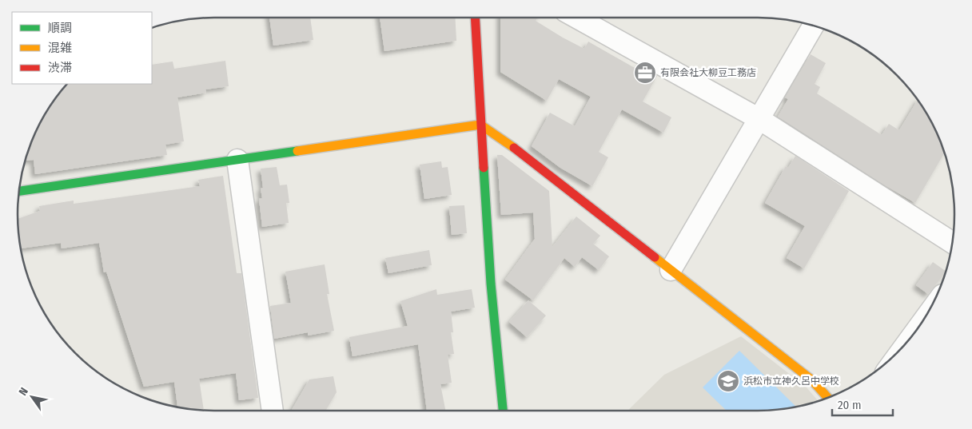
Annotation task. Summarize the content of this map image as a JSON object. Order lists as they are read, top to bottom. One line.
{"places":{"office":["有限会社大柳豆工務店"],"school or university":["浜松市立神久呂中学校"]},"legend":["順調","混雑","渋滞"],"scale_bar":"20 m","north":"top left"}
